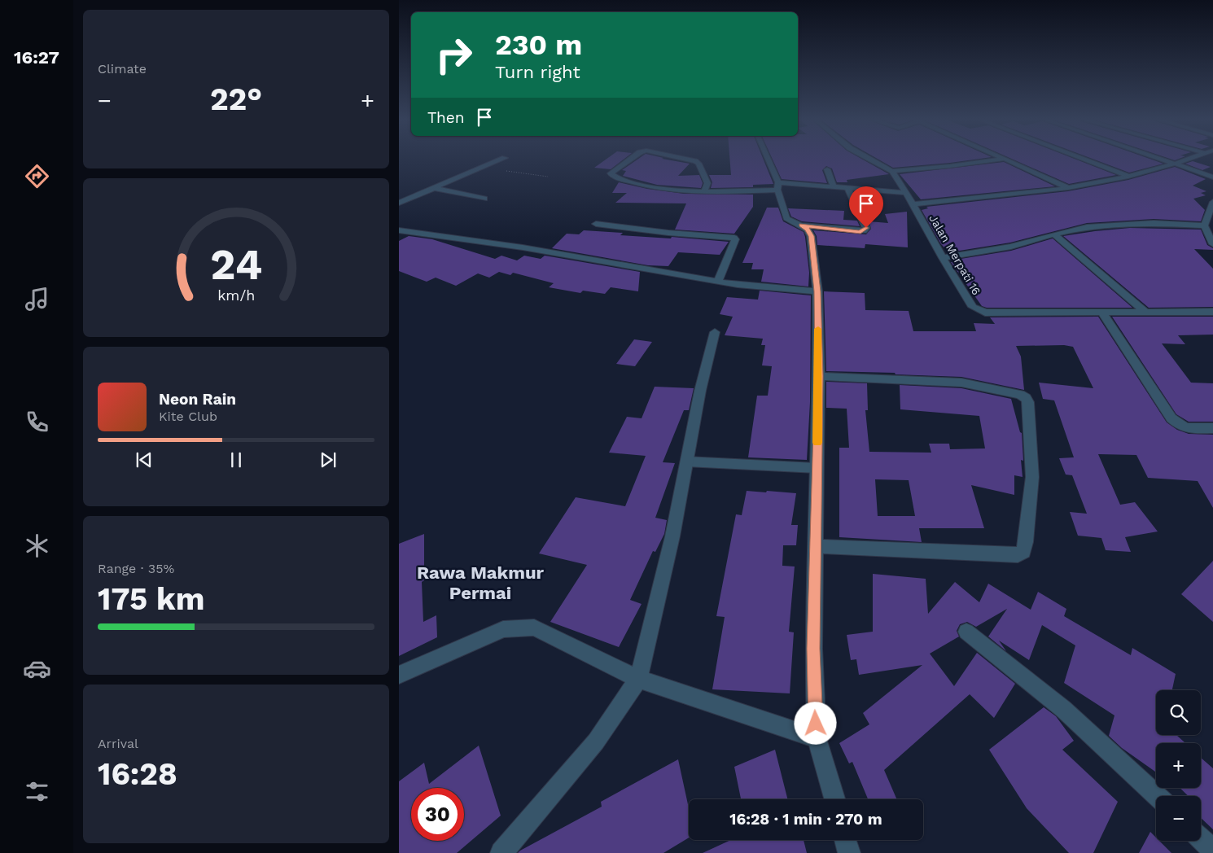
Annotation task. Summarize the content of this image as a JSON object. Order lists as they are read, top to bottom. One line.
{"streets":{"street":["Jalan Merpati 16"]},"districts":["Rawa Makmur Permai"],"page":{"tabs":"16:27","tile":["Climate",["Range · 35%","175 km"],["Arrival","16:28"]],"turn":["230 m","Turn right"],"heat":["−","22°","+"],"then":"Then","song":["Neon Rain","Kite Club"],"map_buttons":["+","−"],"limit":"30","trip":"16:28 · 1 min · 270 m","gauge":["24","km/h"]}}
